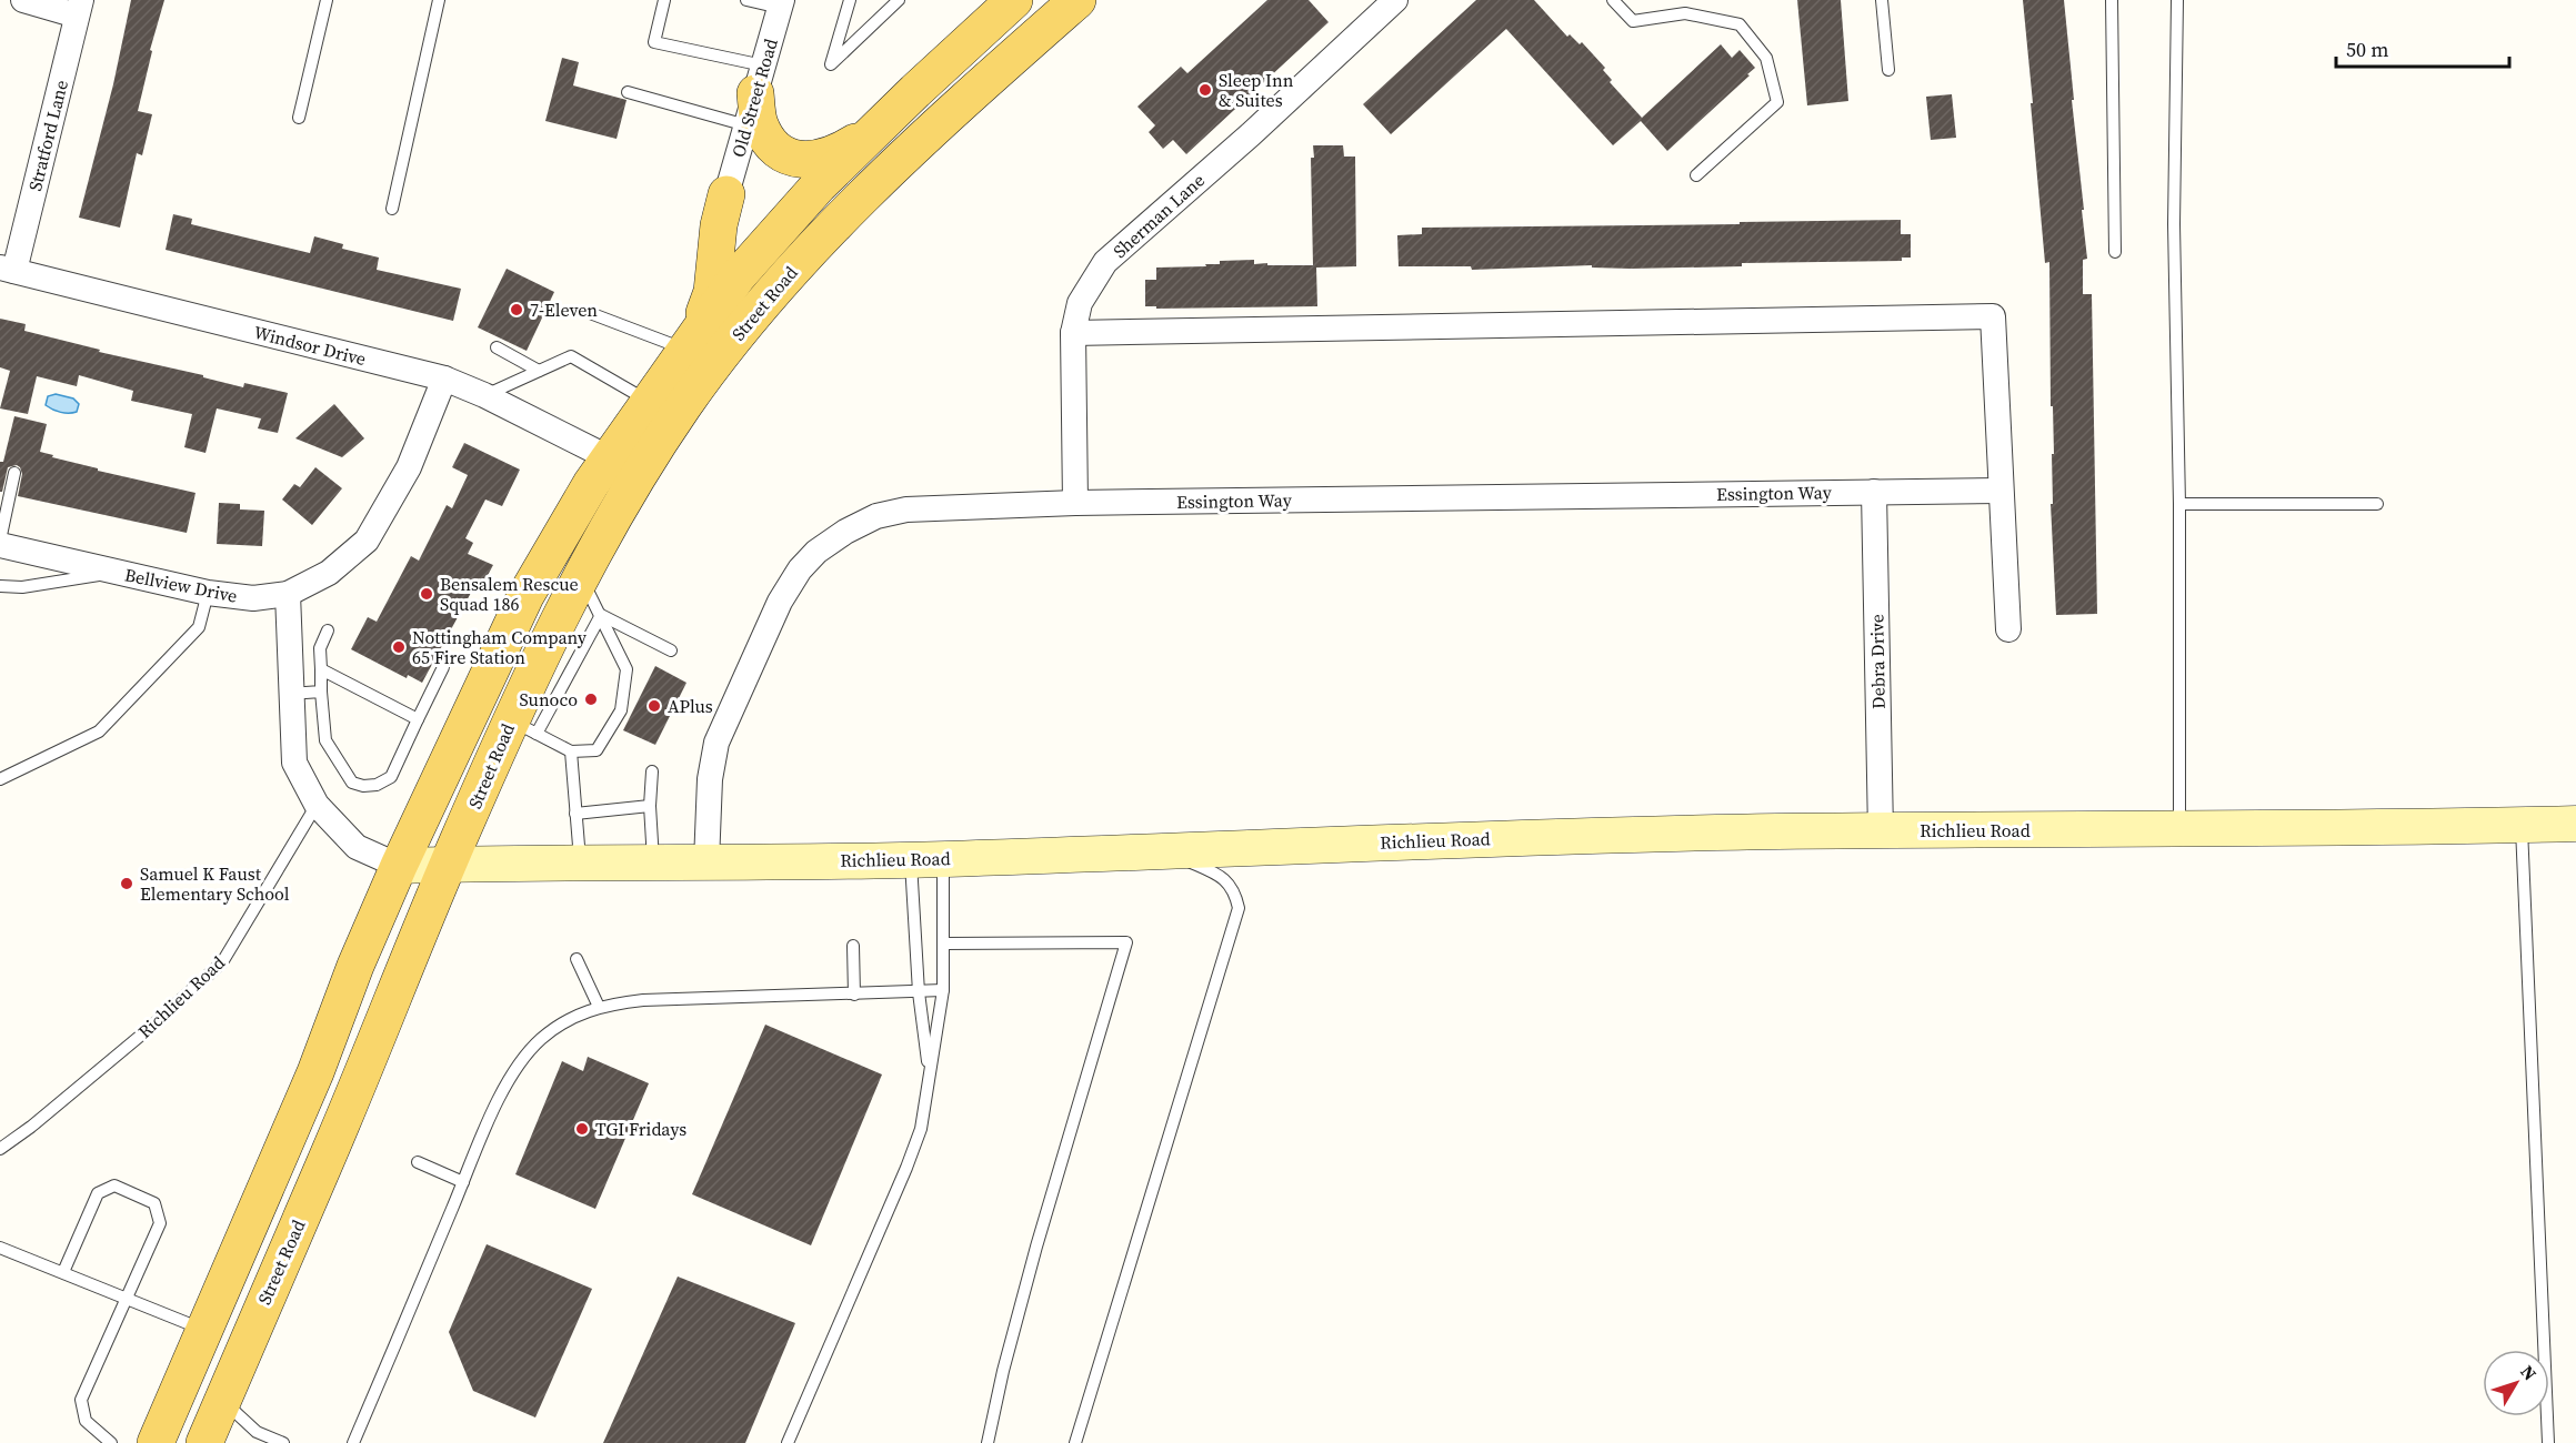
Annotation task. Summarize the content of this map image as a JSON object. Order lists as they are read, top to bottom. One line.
{"streets":{"main road":["Street Road","Richlieu Road"],"street":["Old Street Road","Stratford Lane","Sherman Lane","Windsor Drive","Essington Way","Bellview Drive","Debra Drive"]},"crossings":[["Stratford Lane","Windsor Drive"],["Sherman Lane","Essington Way"],["Street Road","Windsor Drive"],["Street Road","Richlieu Road"],["Windsor Drive","Bellview Drive"],["Essington Way","Debra Drive"],["Essington Way","Richlieu Road"],["Bellview Drive","Richlieu Road"],["Debra Drive","Richlieu Road"]],"places":["Sleep Inn & Suites","7-Eleven","Bensalem Rescue Squad 186","Nottingham Company 65 Fire Station","Sunoco","APlus","Samuel K Faust Elementary School","TGI Fridays"],"scale_bar":"50 m","north":"top right"}
